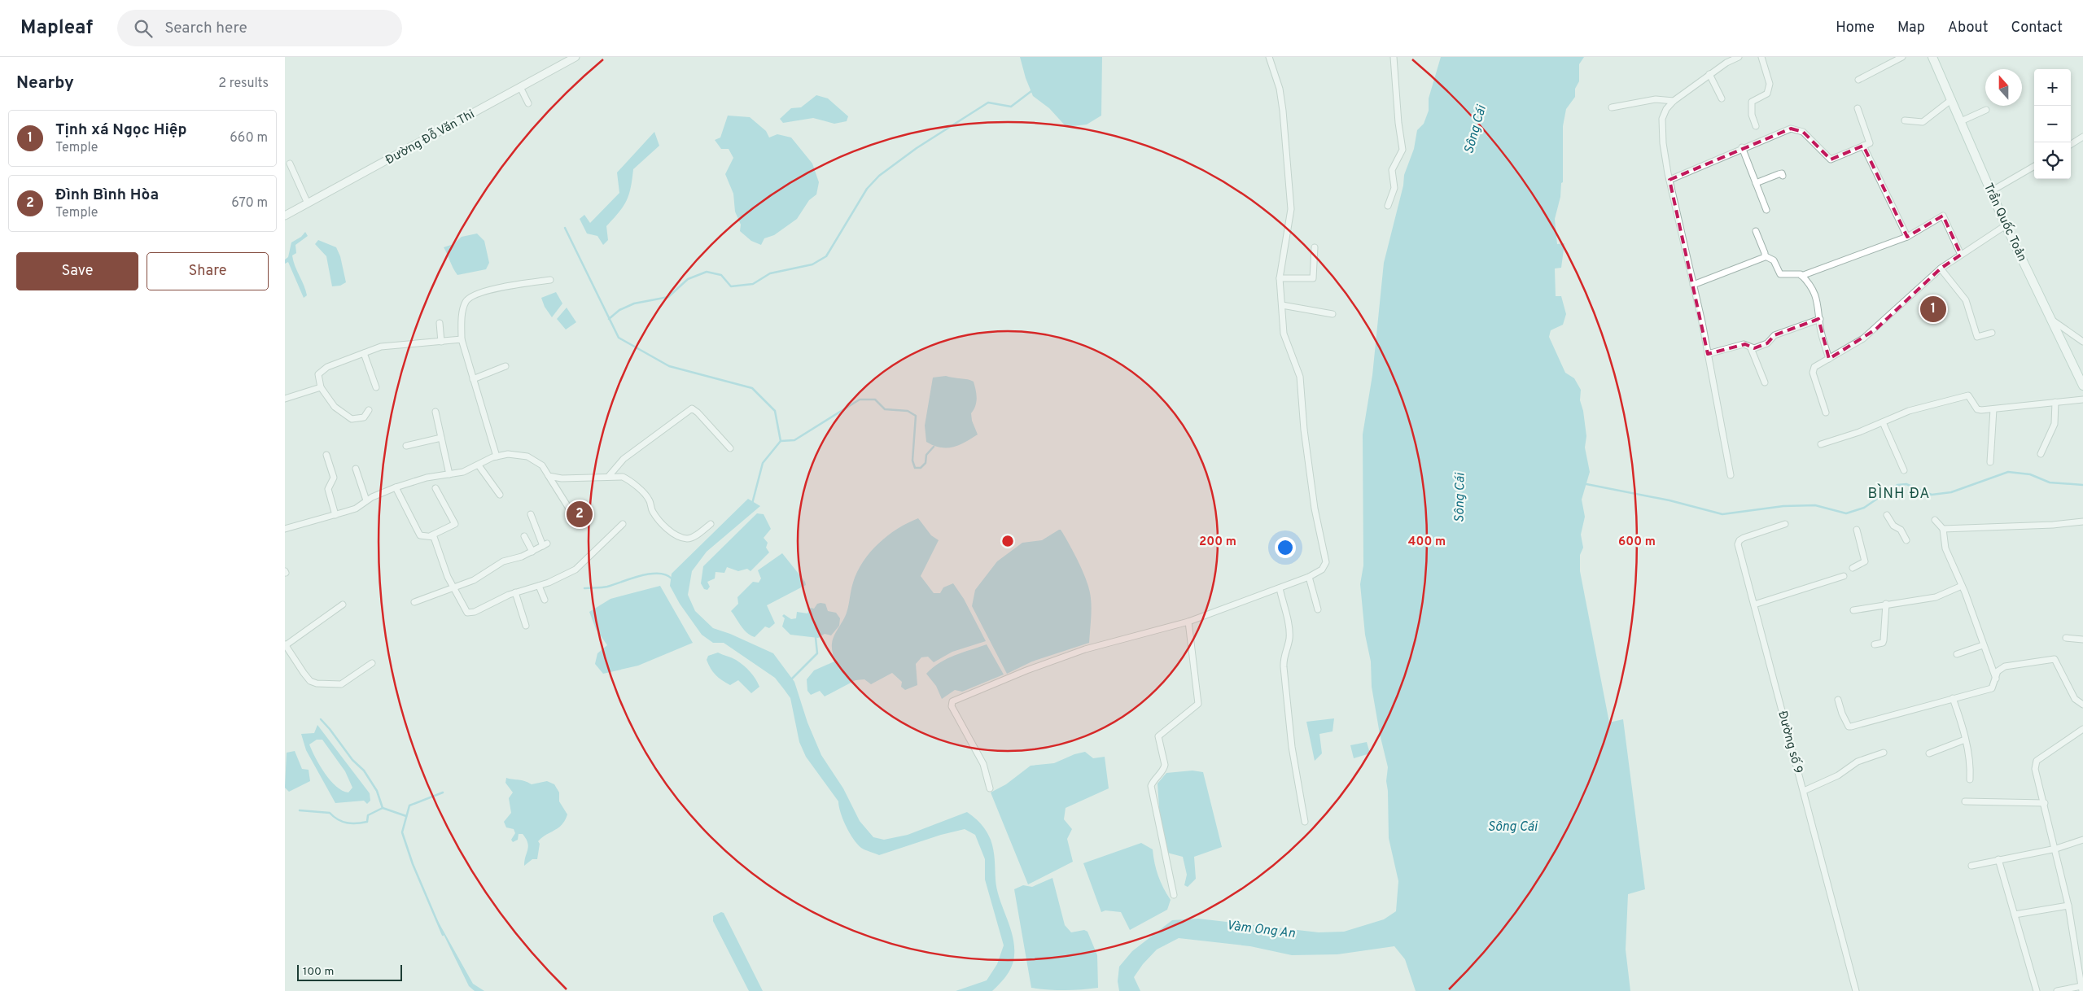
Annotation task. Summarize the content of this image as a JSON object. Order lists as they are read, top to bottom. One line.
{"streets":{"main road":["Trần Quốc Toản"],"street":["Đường Đỗ Văn Thi","Đường số 9"]},"districts":["BÌNH ĐA"],"water":["Sông Cái","Vàm Ong An"],"scale_bar":"100 m","north":"top","page":{"header":"Mapleaf","search":"Search here","nav":["Home","Map","About","Contact"],"heading":["Nearby","2 results"],"map_buttons":["+","−"],"list":[{"mark":"1","name":"Tịnh xá Ngọc Hiệp","note":"Temple","value":"660 m"},{"mark":"2","name":"Đình Bình Hòa","note":"Temple","value":"670 m"}],"buttons":["Save","Share"],"pins":["1","2"],"scale":"100 m"},"rings":["200 m","400 m","600 m"]}
